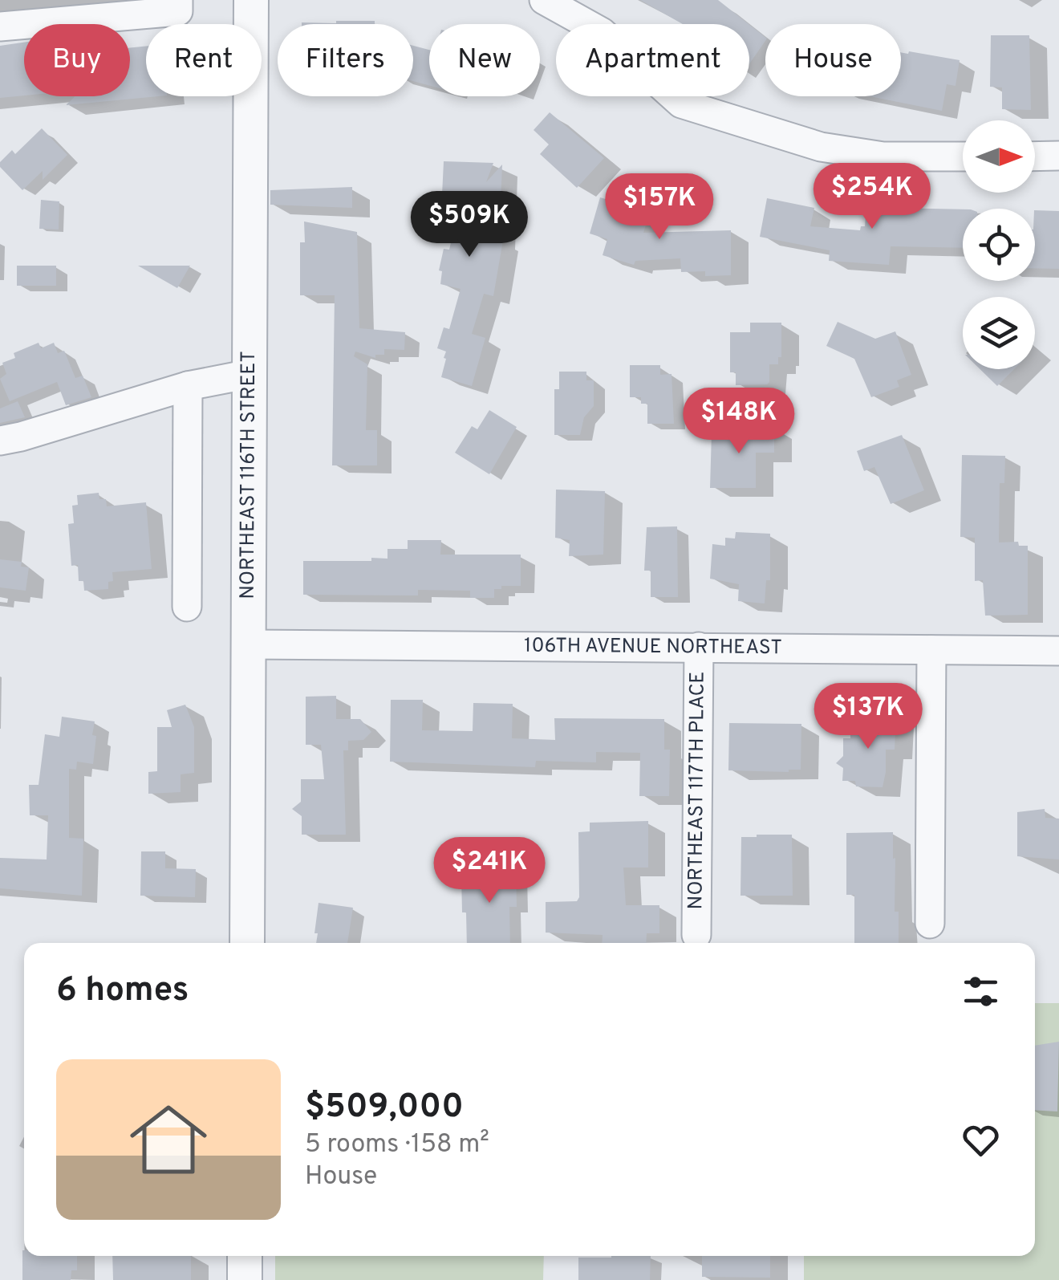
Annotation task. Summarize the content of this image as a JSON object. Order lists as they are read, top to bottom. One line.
{"streets":{"street":["NORTHEAST 116TH STREET","106TH AVENUE NORTHEAST","NORTHEAST 117TH PLACE"]},"crossings":[["NORTHEAST 116TH STREET","106TH AVENUE NORTHEAST"],["106TH AVENUE NORTHEAST","NORTHEAST 117TH PLACE"]],"north":"right","page":{"chip":["Buy","Rent","Filters","New","Apartment","House"],"price":["$254K","$157K","$509K","$148K","$137K","$241K"],"heading":"6 homes","list":[{"name":"$509,000","note":"5 rooms · 158 m² · House"}]}}
